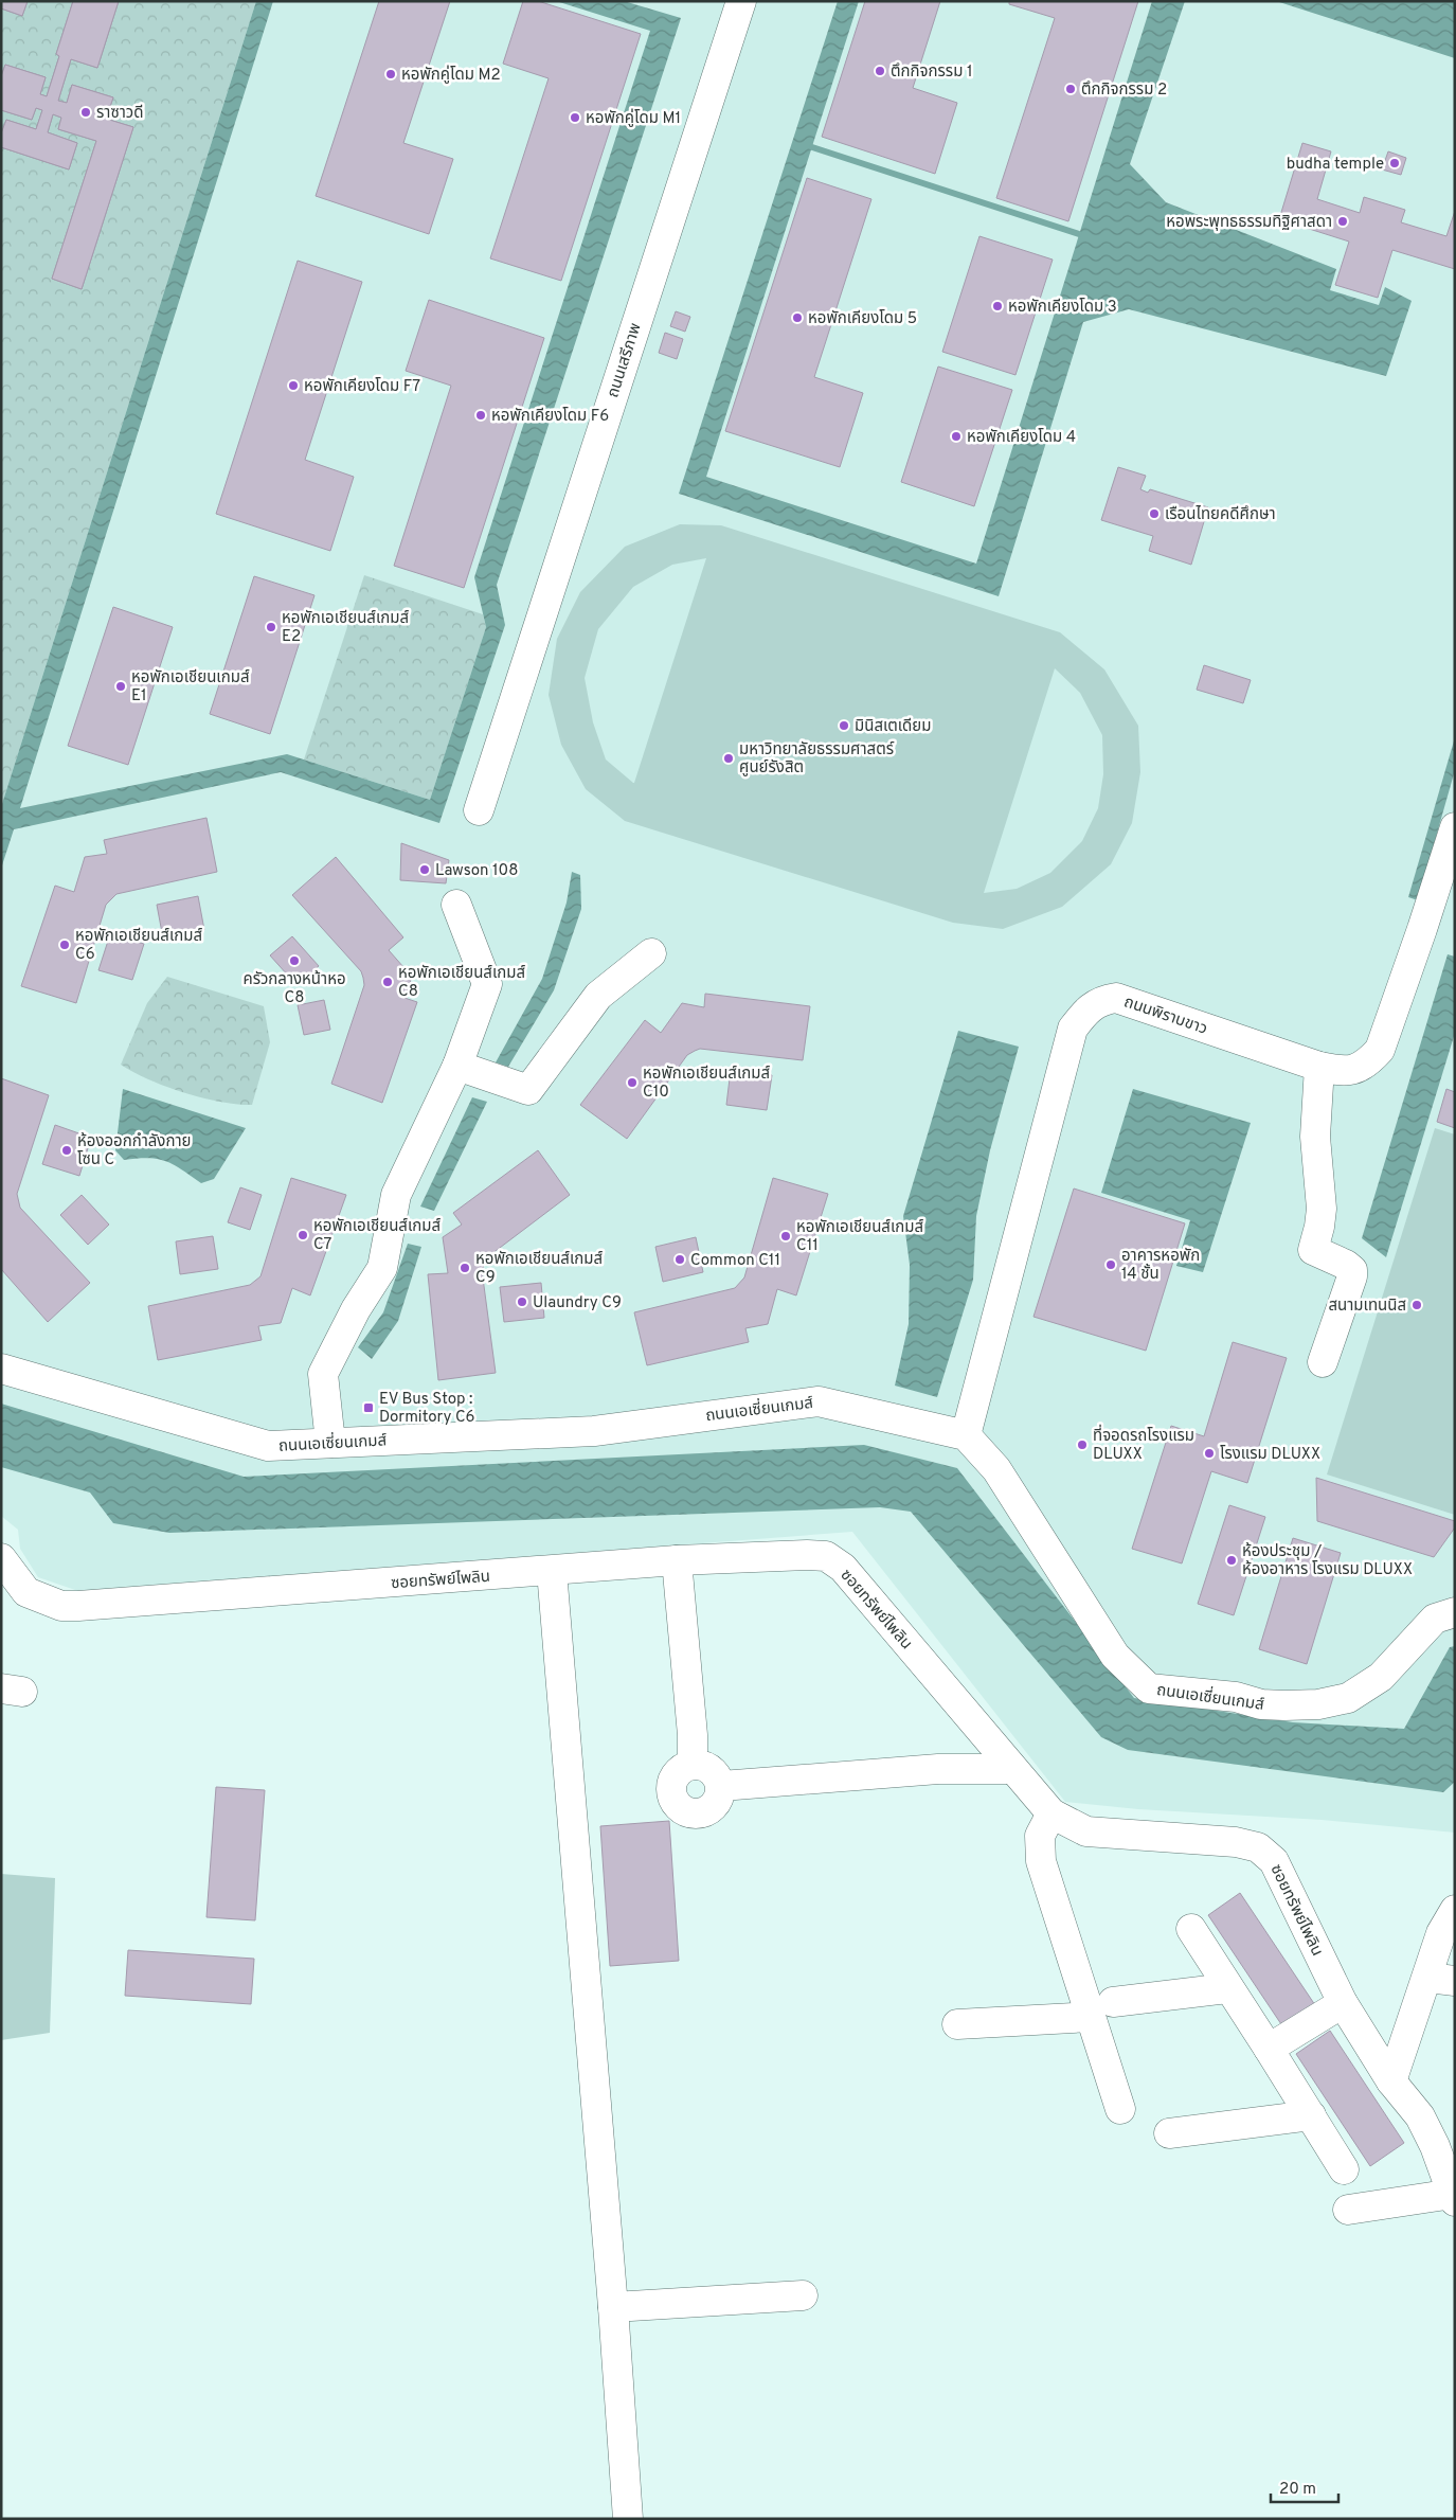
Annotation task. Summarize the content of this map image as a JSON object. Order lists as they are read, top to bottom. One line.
{"streets":{"street":["ถนนเสรีภาพ","ถนนพิราบขาว","ถนนเอเซี่ยนเกมส์","ซอยทรัพย์ไพลิน"]},"crossings":[["ถนนพิราบขาว","ถนนเอเซี่ยนเกมส์"]],"places":{"other":["ตึกกิจกรรม 1","หอพักคู่โดม M2","ตึกกิจกรรม 2","ราซาวดี","หอพักคู่โดม M1","budha temple","หอพระพุทธธรรมทิฐิศาสดา","หอพักเคียงโดม 3","หอพักเคียงโดม 5","หอพักเคียงโดม F7","หอพักเคียงโดม F6","หอพักเคียงโดม 4","เรือนไทยคดีศึกษา","หอพักเอเชียนส์เกมส์ E2","หอพักเอเชียนเกมส์ E1","มินิสเตเดียม","มหาวิทยาลัยธรรมศาสตร์ ศูนย์รังสิต","Lawson 108","หอพักเอเชียนส์เกมส์ C6","ครัวกลางหน้าหอ C8","หอพักเอเชียนส์เกมส์ C8","หอพักเอเชียนส์เกมส์ C10","ห้องออกกำลังกาย โซน C","หอพักเอเชียนส์เกมส์ C7","หอพักเอเชียนส์เกมส์ C11","Common C11","อาคารหอพัก 14 ชั้น","หอพักเอเชียนส์เกมส์ C9","Ulaundry C9","สนามเทนนิส","ที่จอดรถโรงแรม DLUXX","โรงแรม DLUXX","ห้องประชุม / ห้องอาหาร โรงแรม DLUXX"],"transit":["EV Bus Stop : Dormitory C6"]},"scale_bar":"20 m"}
